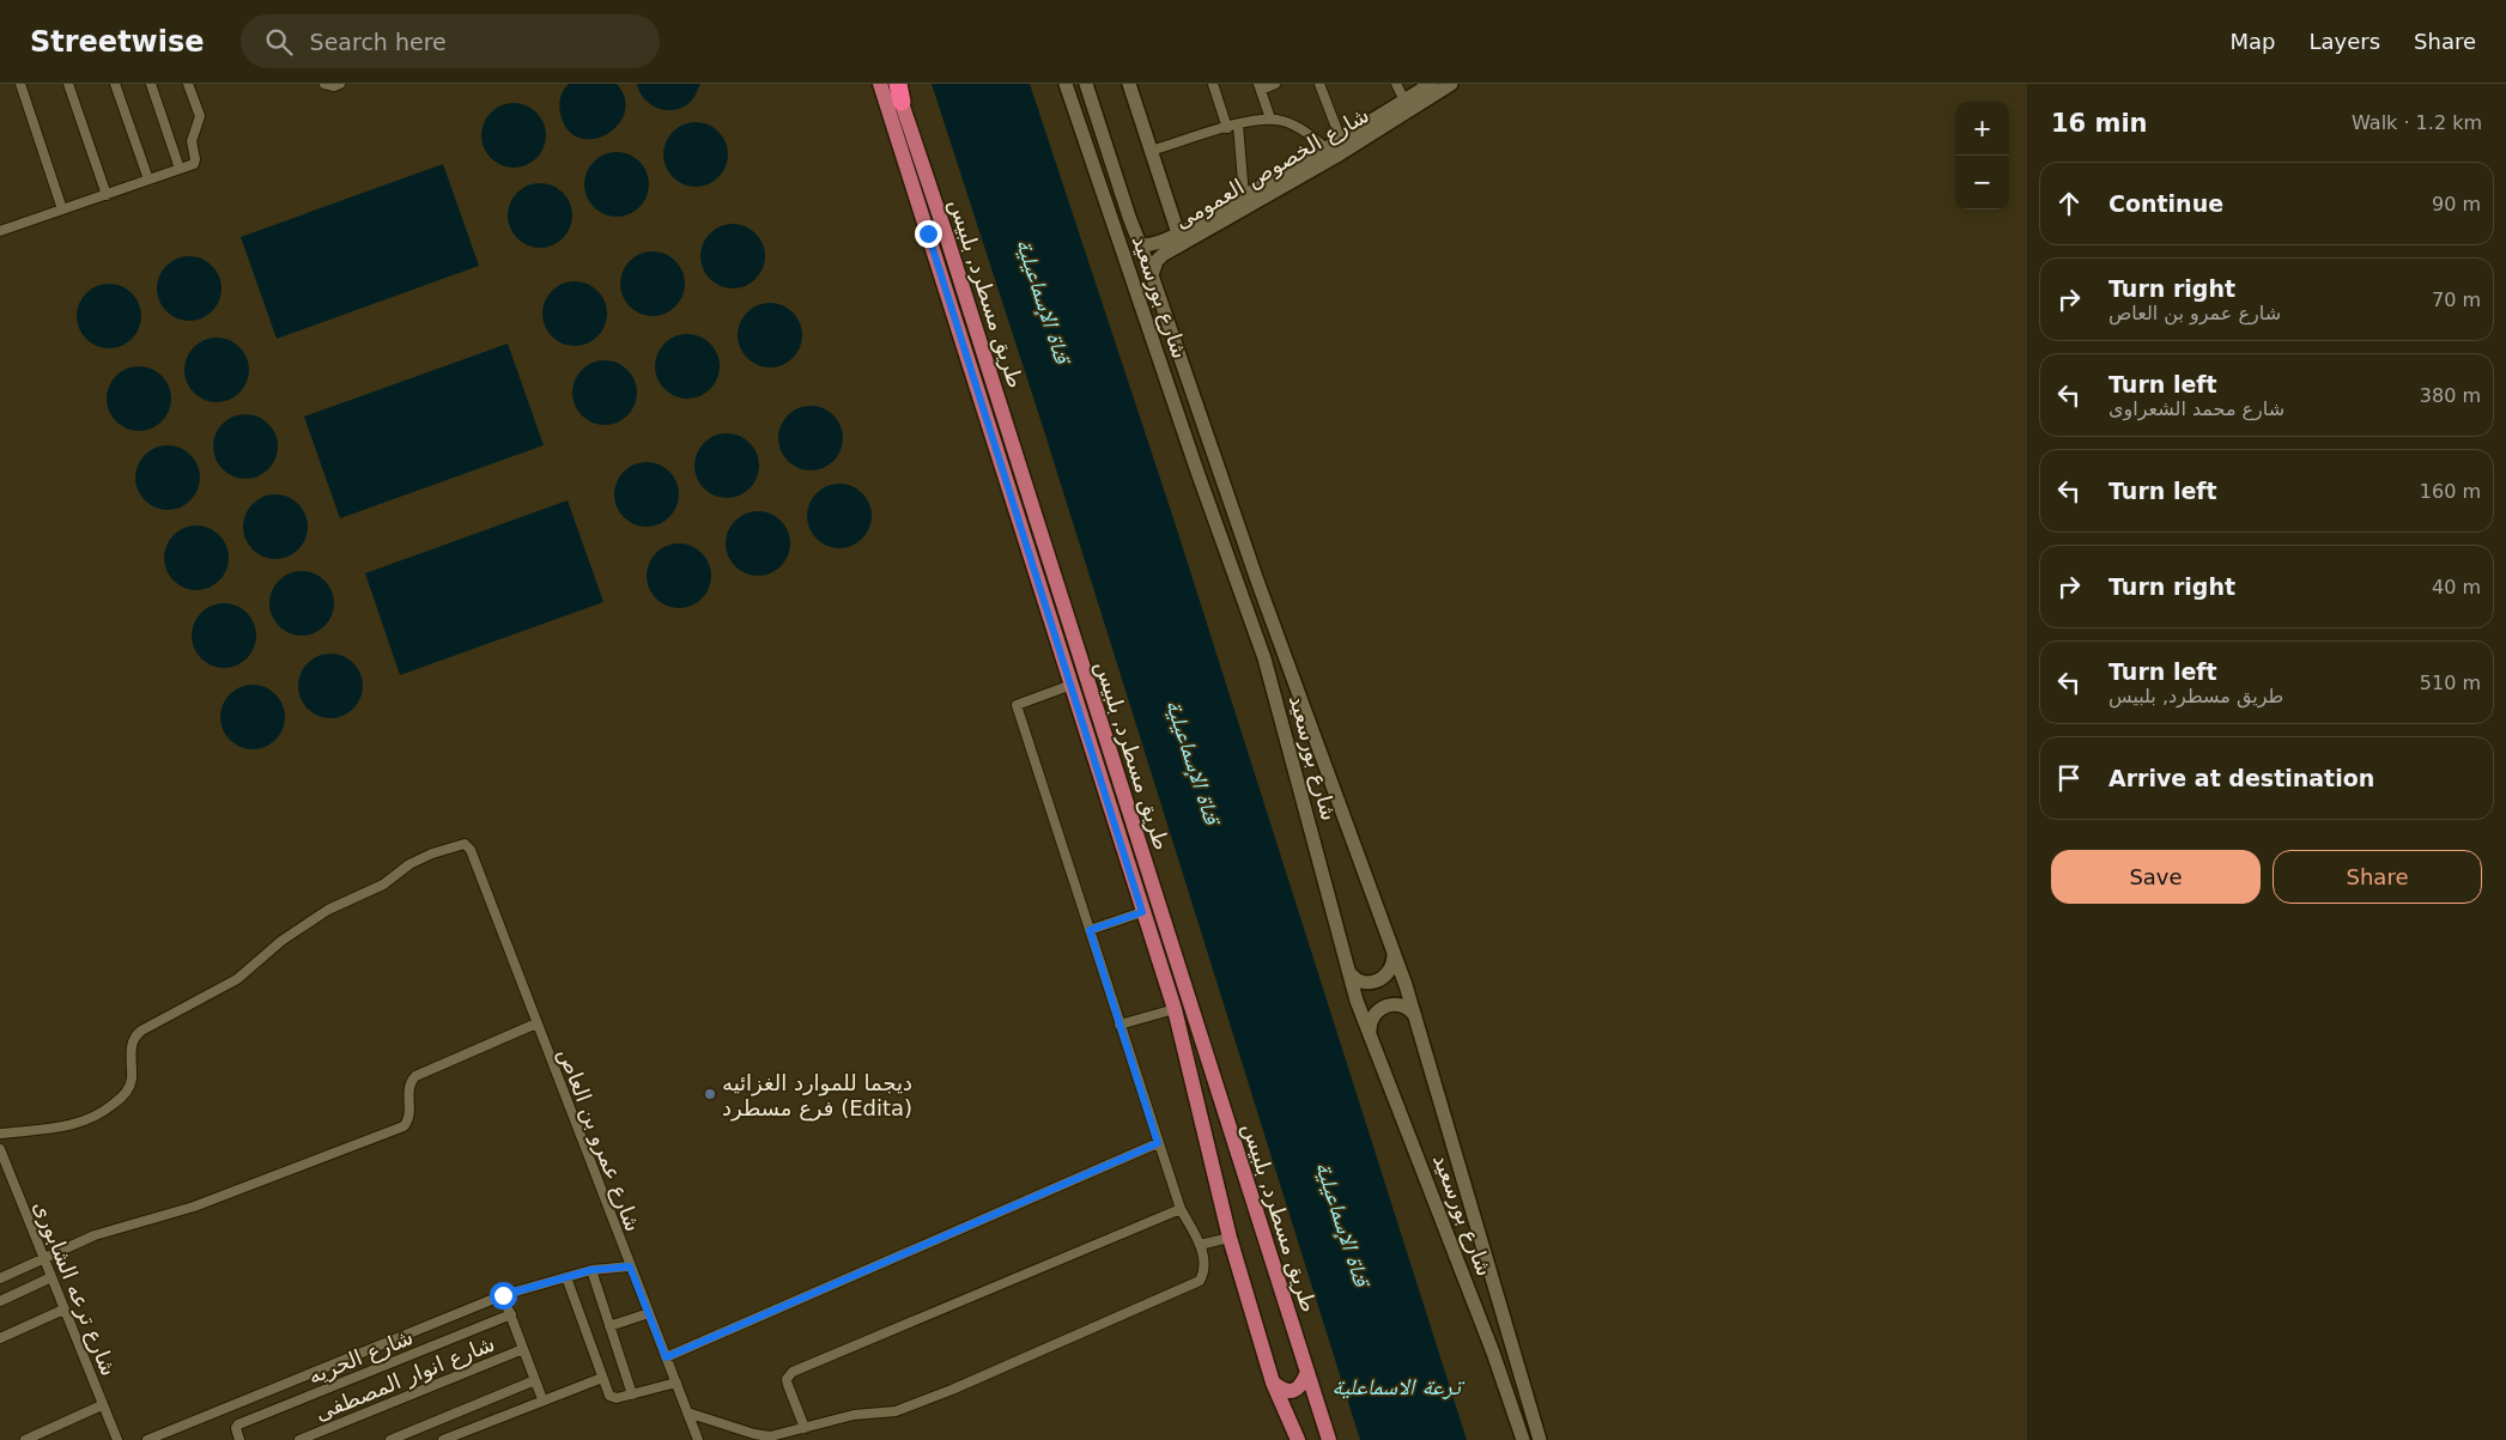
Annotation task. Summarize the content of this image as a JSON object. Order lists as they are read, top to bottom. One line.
{"streets":{"main road":["شارع الخصوص العمومى","طريق مسطرد, بلبيس","شارع بورسعيد"],"street":["شارع عمرو بن العاص","شارع ترعه الشابورى","شارع الحريه","شارع انوار المصطفى"]},"crossings":[["شارع الخصوص العمومى","شارع بورسعيد"]],"water":["قناة الإسماعيلية","ترعة الاسماعلية"],"places":["ديجما للموارد الغزائيه فرع مسطرد (Edita)"],"page":{"header":"Streetwise","search":"Search here","nav":["Map","Layers","Share"],"heading":["16 min","Walk · 1.2 km"],"map_buttons":["+","−"],"list":[["Continue","90 m"],["Turn right","شارع عمرو بن العاص","70 m"],["Turn left","شارع محمد الشعراوى","380 m"],["Turn left","160 m"],["Turn right","40 m"],["Turn left","طريق مسطرد, بلبيس","510 m"],"Arrive at destination"],"buttons":["Save","Share"]}}
